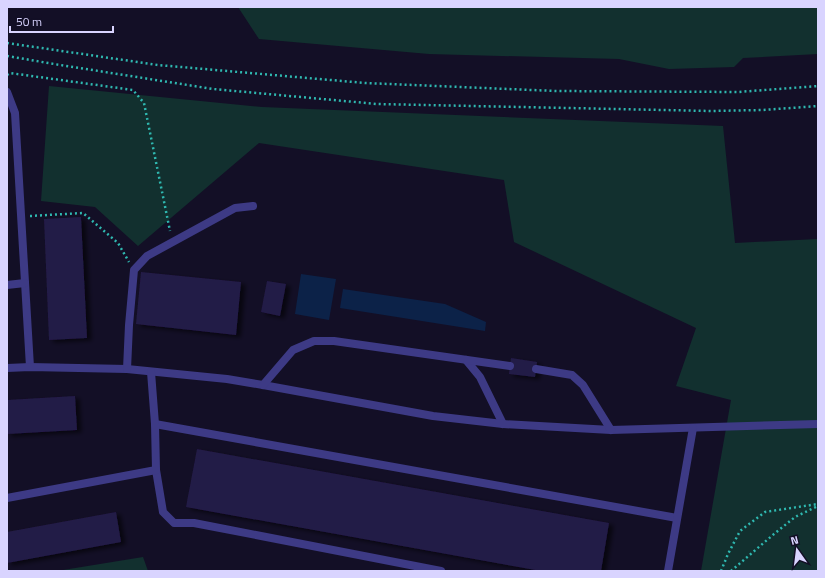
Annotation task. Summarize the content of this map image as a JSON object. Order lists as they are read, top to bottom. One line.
{"scale_bar":"50 m","north":"top"}
